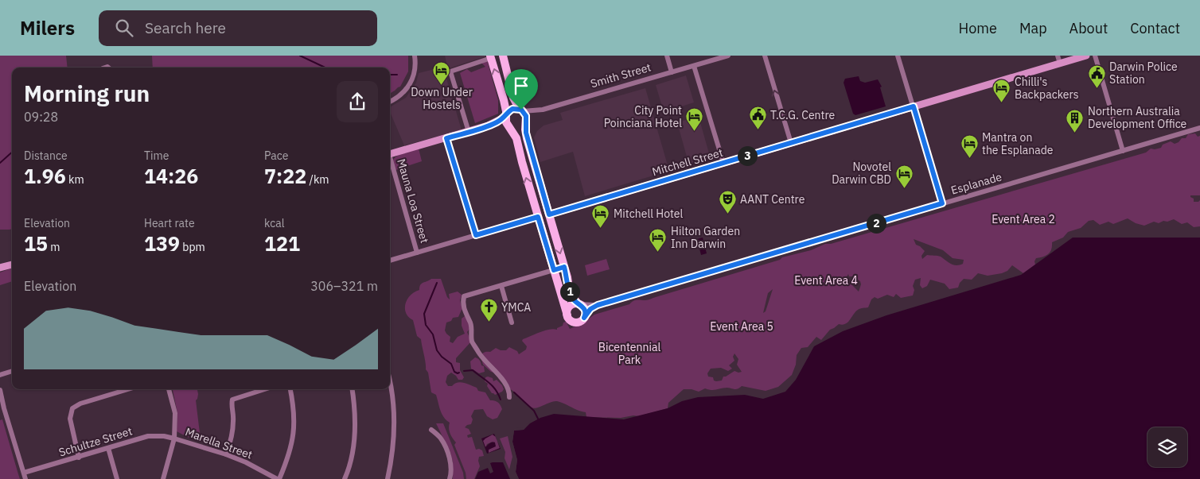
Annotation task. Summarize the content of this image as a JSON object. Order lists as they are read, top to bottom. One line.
{"streets":{"main road":["Mitchell Street"],"street":["Smith Street","Esplanade","Mauna Loa Street","Schultze Street","Marella Street"]},"crossings":[["Mitchell Street","Mauna Loa Street"],["Schultze Street","Marella Street"]],"parks":["Event Area 2","Event Area 4","Event Area 5","Bicentennial Park"],"places":{"hotel":["Down Under Hostels","Chilli's Backpackers","City Point Poinciana Hotel","Mantra on the Esplanade","Novotel Darwin CBD","Mitchell Hotel","Hilton Garden Inn Darwin"],"public building":["Darwin Police Station","T.C.G. Centre"],"building":["Northern Australia Development Office"],"theatre":["AANT Centre"],"church":["YMCA"]},"page":{"header":"Milers","search":"Search here","nav":["Home","Map","About","Contact"],"heading":["Morning run","09:28"],"stats":[["Distance","1.96 km"],["Time","14:26"],["Pace","7:22 /km"],["Elevation","15 m"],["Heart rate","139 bpm"],["kcal","121"]],"pins":["3","2","1"],"chart":["Elevation","306–321 m"]}}
